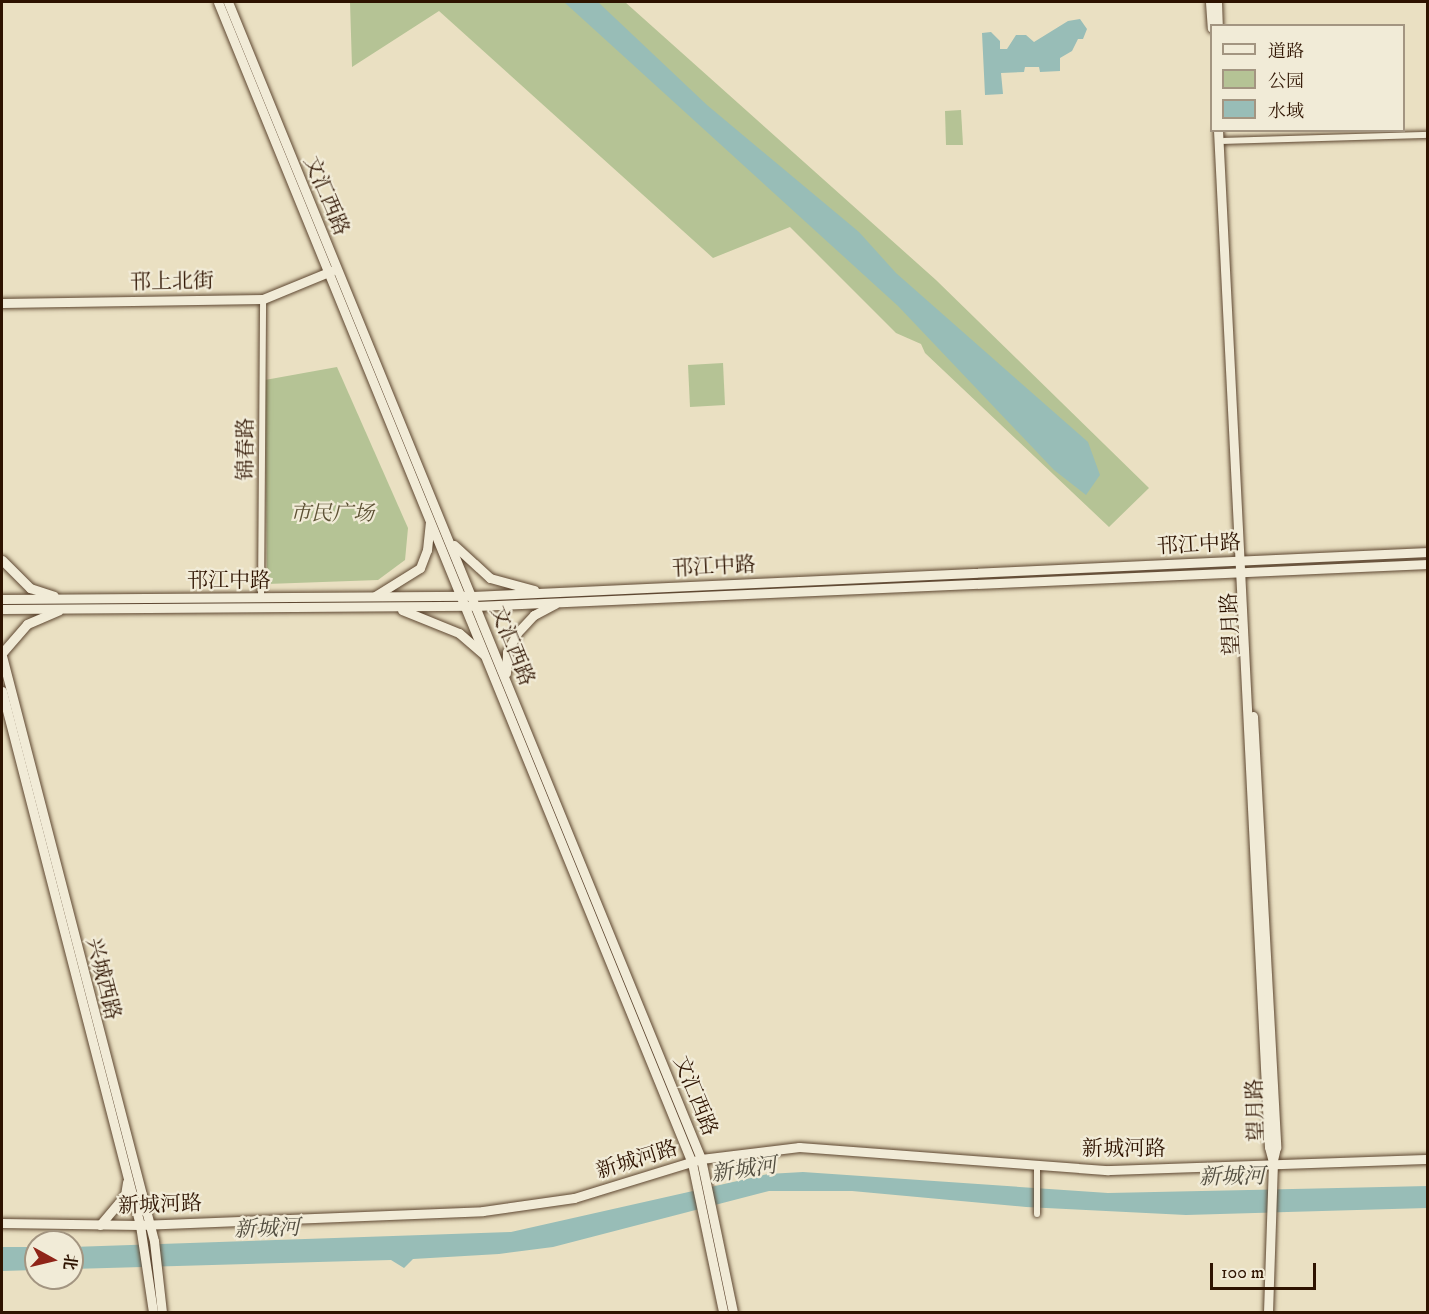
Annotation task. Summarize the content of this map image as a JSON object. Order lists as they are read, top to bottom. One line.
{"streets":{"main road":["文汇西路","邗上北街","邗江中路","望月路","兴城西路","新城河路"],"street":["锦春路"]},"crossings":[["文汇西路","邗上北街"],["文汇西路","邗江中路"],["文汇西路","新城河路"],["邗上北街","锦春路"],["锦春路","邗江中路"],["邗江中路","望月路"],["望月路","新城河路"],["兴城西路","新城河路"]],"water":["新城河"],"parks":["市民广场"],"legend":["道路","公园","水域"],"scale_bar":"100 m","north":"right"}
